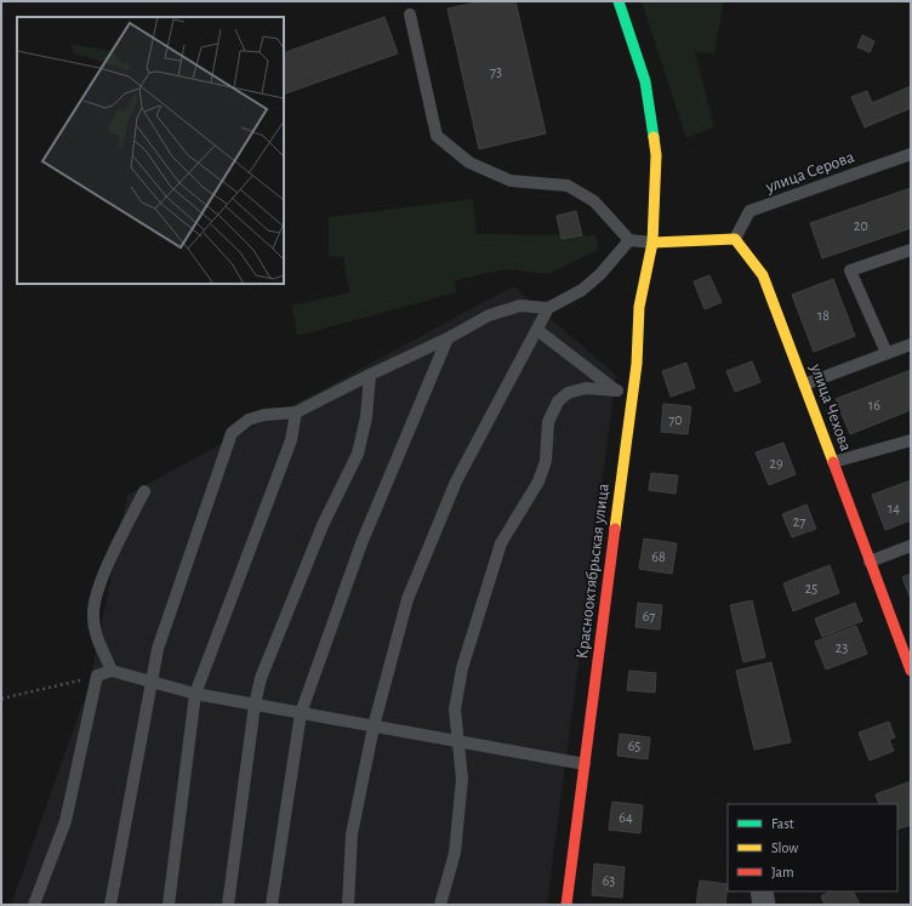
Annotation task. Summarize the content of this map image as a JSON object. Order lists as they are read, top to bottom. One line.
{"streets":{"street":["улица Чехова","Краснооктябрьская улица"],"lane":["улица Серова"]},"crossings":[["улица Серова","улица Чехова"]],"house_numbers":["73","20","18","16","70","29","14","27","68","25","67","23","65","64","63"],"legend":["Fast","Slow","Jam"]}
